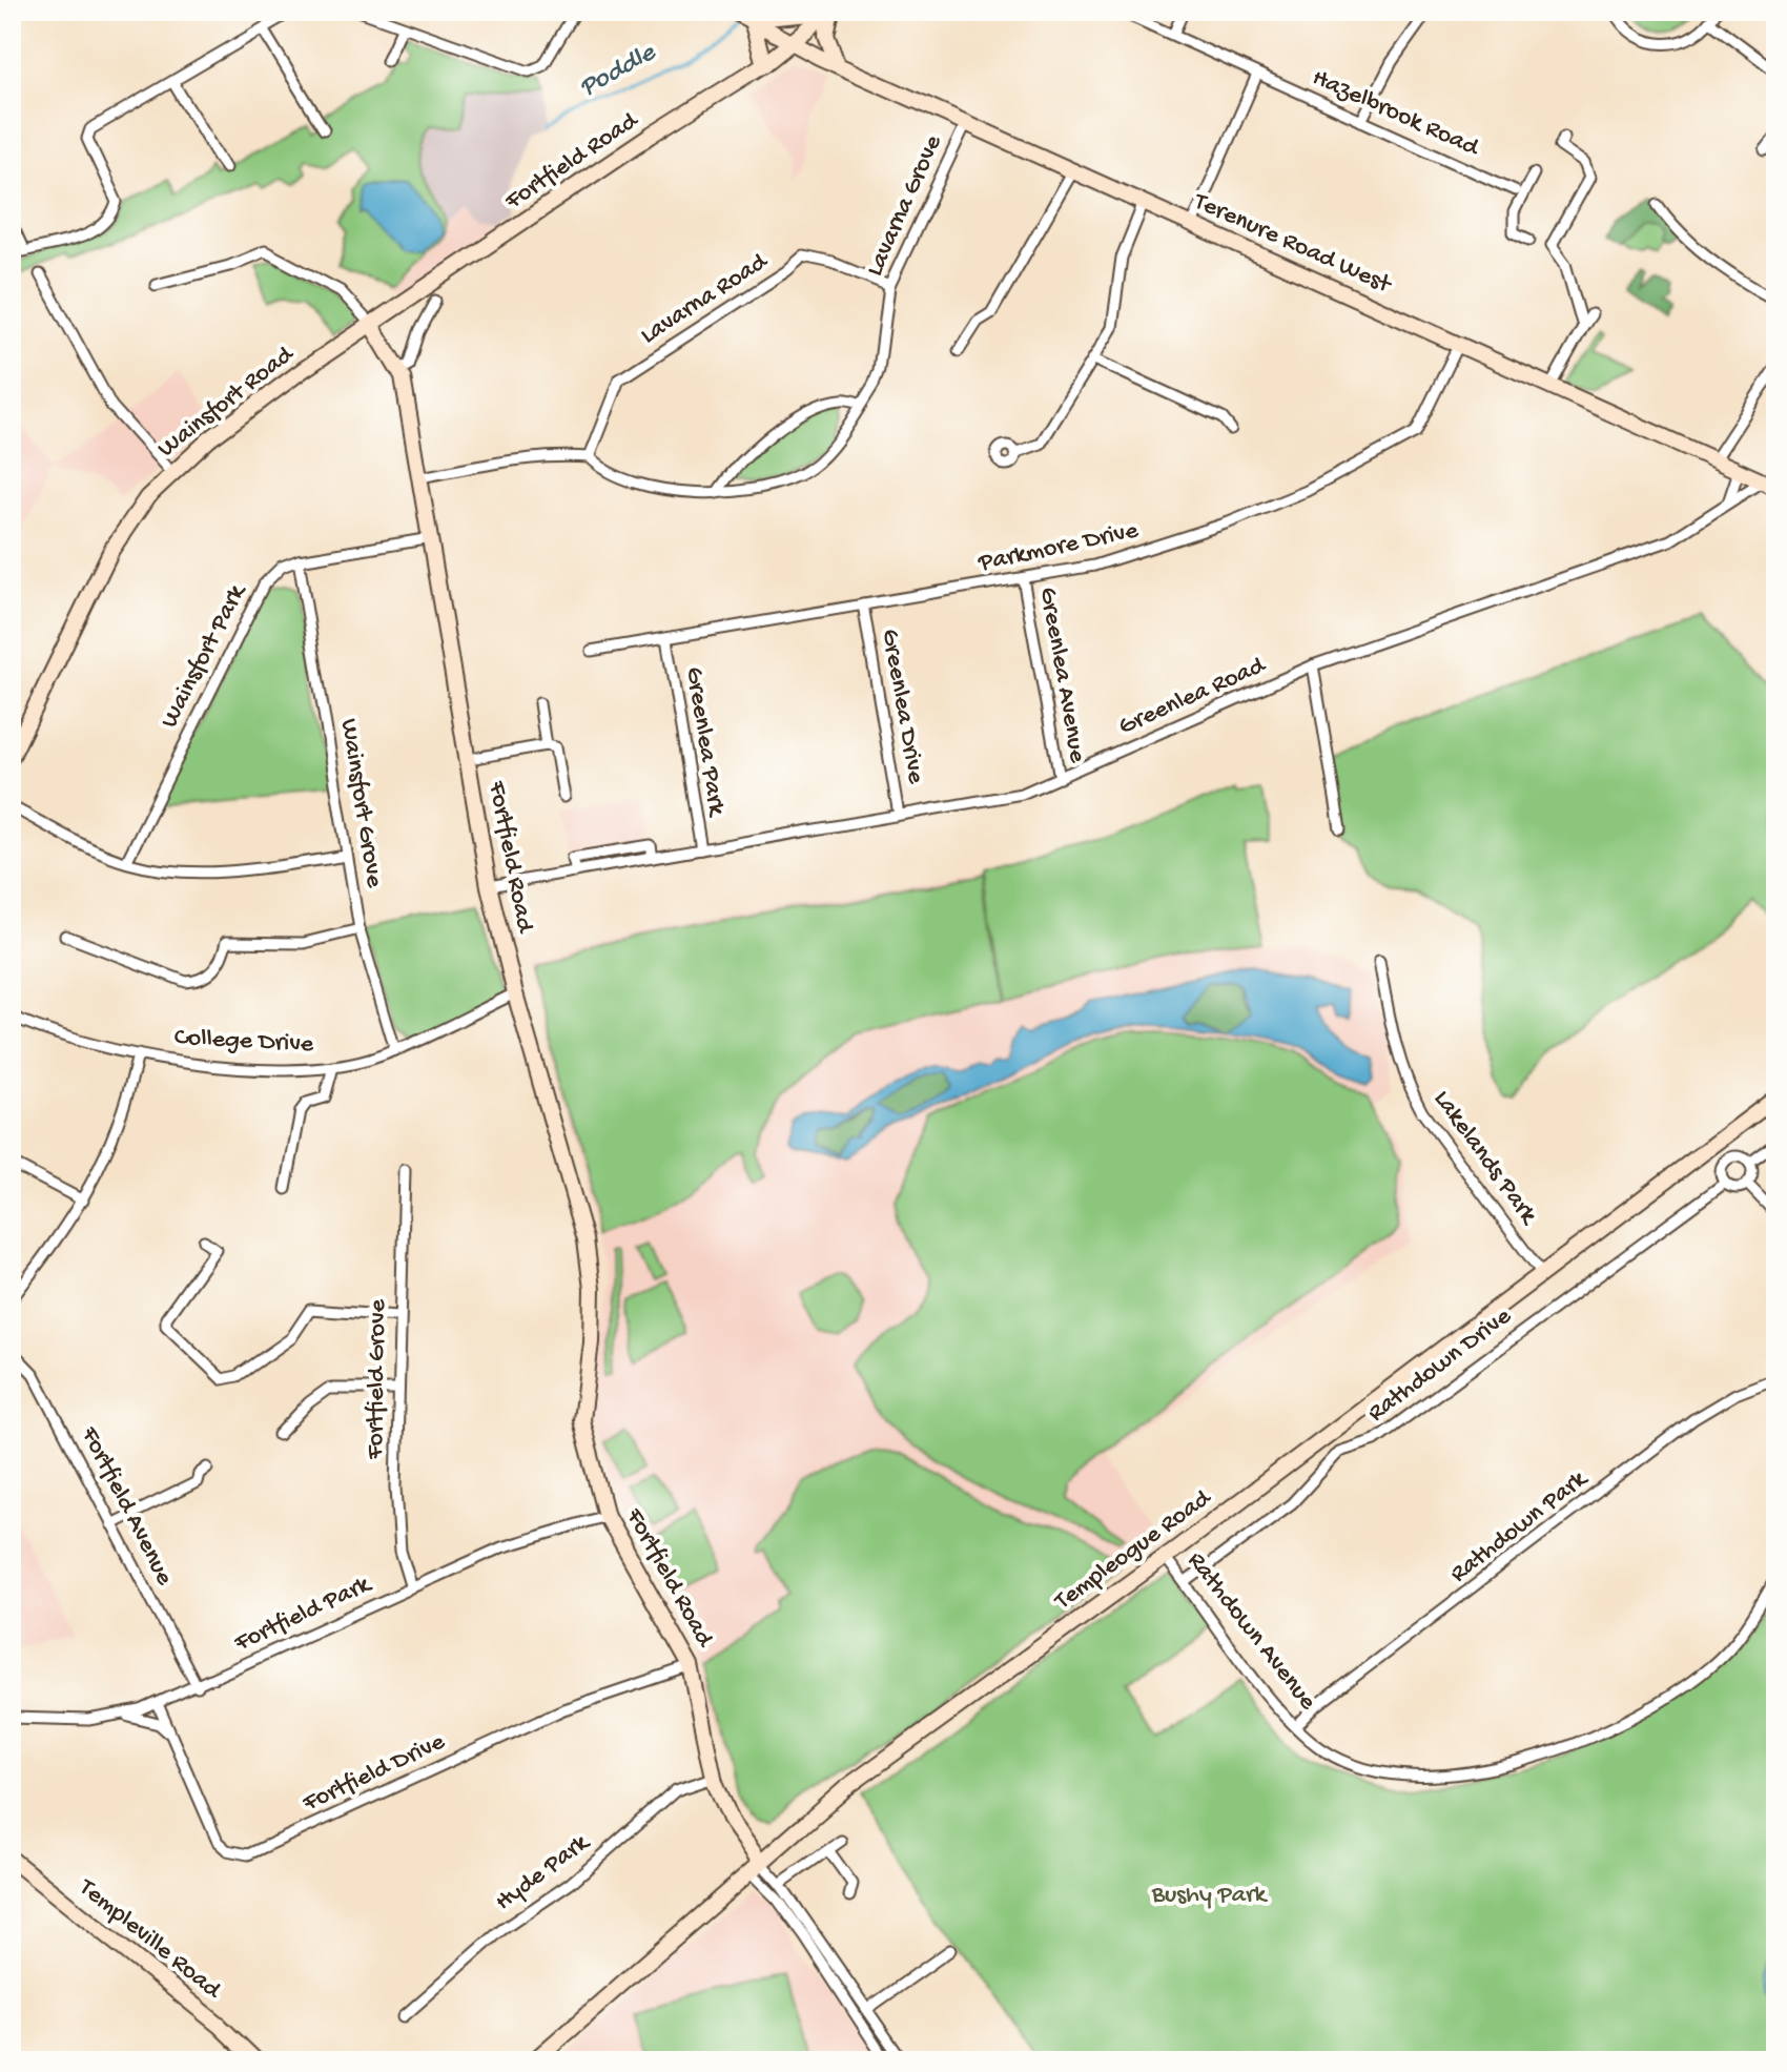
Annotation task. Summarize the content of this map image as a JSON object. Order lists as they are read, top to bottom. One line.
{"streets":{"main road":["Fortfield Road","Terenure Road West","Wainsfort Road","Templeogue Road","Templeville Road"],"street":["Hazelbrook Road","Lavarna Grove","Lavarna Road","Parkmore Drive","Wainsfort Park","Greenlea Avenue","Greenlea Road","Greenlea Drive","Greenlea Park","Wainsfort Grove","College Drive","Lakelands Park","Rathdown Drive","Fortfield Grove","Fortfield Avenue","Rathdown Park","Fortfield Park","Rathdown Avenue","Fortfield Drive","Hyde Park"]},"crossings":[["Fortfield Road","Lavarna Grove"],["Fortfield Road","Terenure Road West"],["Fortfield Road","Wainsfort Road"],["Fortfield Road","Wainsfort Park"],["Fortfield Road","Greenlea Road"],["Fortfield Road","College Drive"],["Fortfield Road","Templeogue Road"],["Fortfield Road","Fortfield Park"],["Fortfield Road","Fortfield Drive"],["Fortfield Road","Hyde Park"],["Lavarna Grove","Terenure Road West"],["Lavarna Grove","Lavarna Road"],["Terenure Road West","Parkmore Drive"],["Terenure Road West","Greenlea Road"],["Parkmore Drive","Greenlea Avenue"],["Parkmore Drive","Greenlea Drive"],["Parkmore Drive","Greenlea Park"],["Wainsfort Park","Wainsfort Grove"],["Greenlea Avenue","Greenlea Road"],["Greenlea Road","Greenlea Drive"],["Greenlea Road","Greenlea Park"],["Wainsfort Grove","College Drive"],["Lakelands Park","Templeogue Road"],["Rathdown Drive","Rathdown Avenue"],["Fortfield Grove","Fortfield Park"],["Fortfield Avenue","Fortfield Park"],["Rathdown Park","Rathdown Avenue"],["Templeogue Road","Rathdown Avenue"],["Fortfield Park","Fortfield Drive"]],"water":["Poddle"],"parks":["Bushy Park"]}
